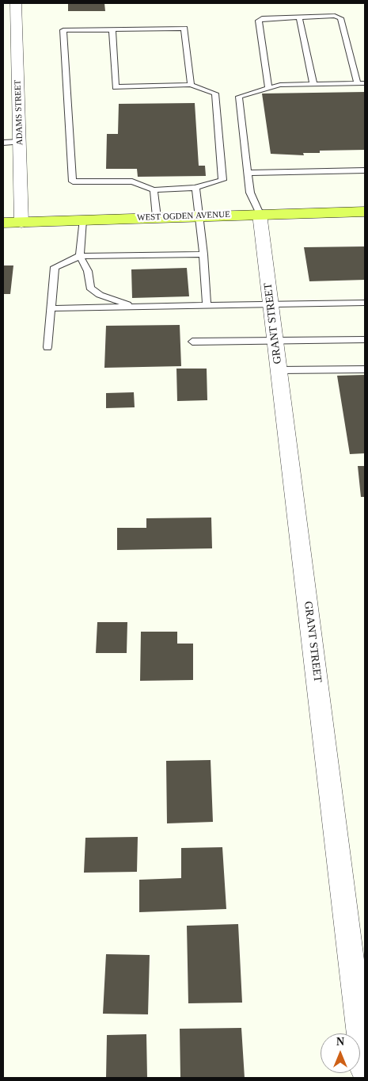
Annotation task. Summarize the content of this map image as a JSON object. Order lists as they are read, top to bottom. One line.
{"streets":{"main road":["WEST OGDEN AVENUE"],"street":["ADAMS STREET","GRANT STREET"]},"crossings":[["ADAMS STREET","WEST OGDEN AVENUE"],["WEST OGDEN AVENUE","GRANT STREET"]],"north":"top"}
